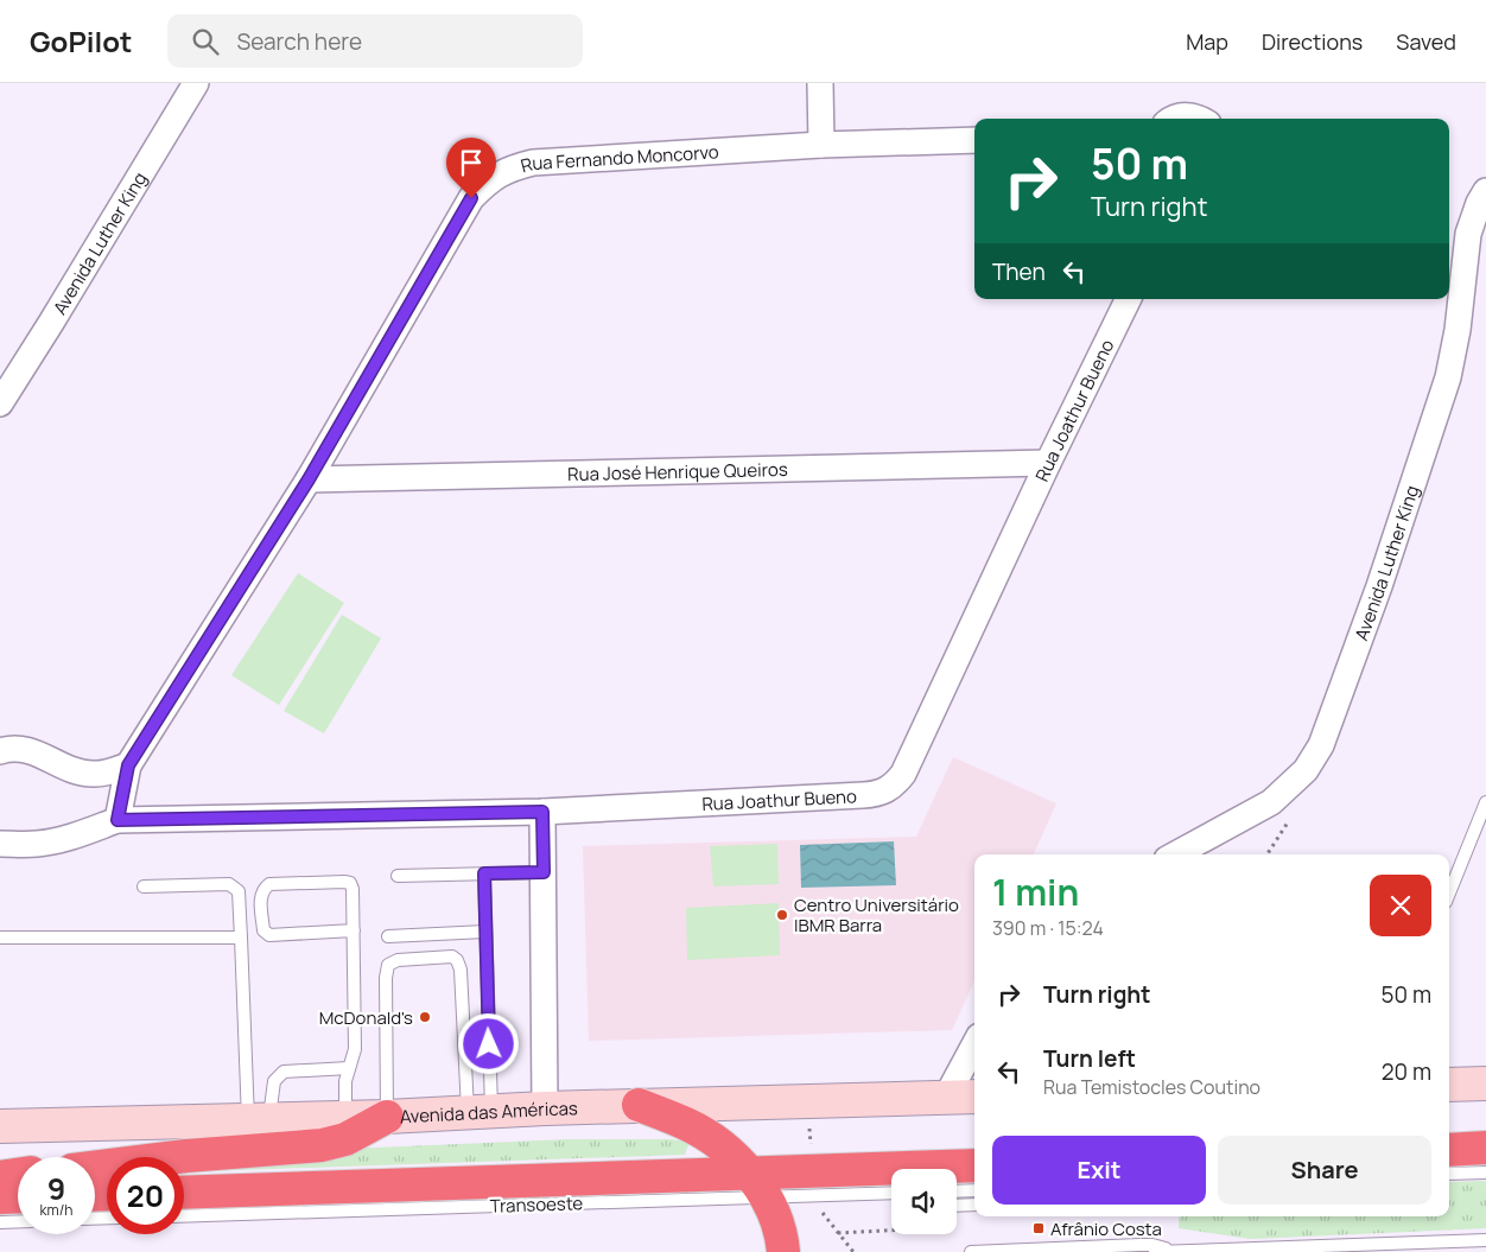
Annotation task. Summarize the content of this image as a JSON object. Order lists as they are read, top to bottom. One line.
{"streets":{"main road":["Avenida das Américas"],"street":["Rua Fernando Moncorvo","Avenida Luther King","Rua Joathur Bueno","Rua José Henrique Queiros"],"lane":["Transoeste"]},"crossings":[["Rua Fernando Moncorvo","Rua Joathur Bueno"],["Rua Fernando Moncorvo","Rua José Henrique Queiros"],["Rua Joathur Bueno","Rua José Henrique Queiros"]],"places":{"other":["Centro Universitário IBMR Barra","McDonald's"],"transit":["Afrânio Costa"]},"page":{"header":"GoPilot","search":"Search here","nav":["Map","Directions","Saved"],"turn":["50 m","Turn right"],"then":"Then","heading":["1 min","390 m · 15:24"],"list":[{"name":"Turn right","value":"50 m"},{"name":"Turn left","note":"Rua Temistocles Coutino","value":"20 m"}],"buttons":["Exit","Share"],"speed":"9 km/h","limit":"20"}}
